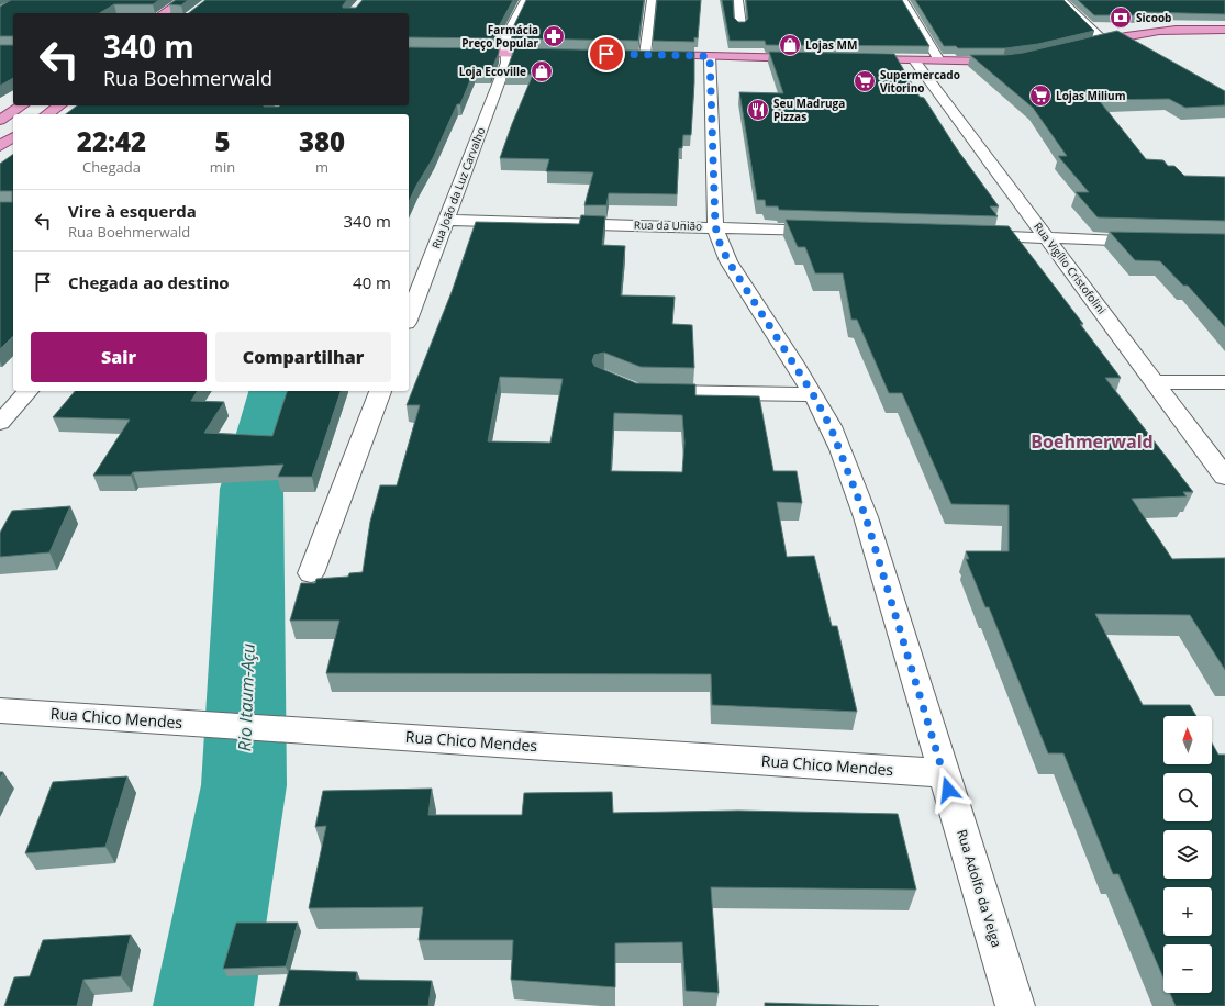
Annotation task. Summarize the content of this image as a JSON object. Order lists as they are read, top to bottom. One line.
{"streets":{"street":["Rua João da Luz Carvalho","Rua da União","Rua Vigílio Cristofolini","Rua Chico Mendes","Rua Adolfo da Veiga"]},"crossings":[["Rua João da Luz Carvalho","Rua da União"],["Rua da União","Rua Adolfo da Veiga"],["Rua Chico Mendes","Rua Adolfo da Veiga"]],"districts":["Boehmerwald"],"water":["Rio Itaum-Açu"],"places":{"bank":["Sicoob"],"pharmacy":["Farmácia Preço Popular"],"shop":["Lojas MM","Loja Ecoville"],"supermarket":["Supermercado Vitorino","Lojas Milium"],"restaurant":["Seu Madruga Pizzas"]},"north":"top","page":{"turn":["340 m","Rua Boehmerwald"],"eta":["22:42","Chegada","5","min","380","m"],"list":[{"name":"Vire à esquerda","note":"Rua Boehmerwald","value":"340 m"},{"name":"Chegada ao destino","value":"40 m"}],"buttons":["Sair","Compartilhar"],"map_buttons":["+","−"]}}
